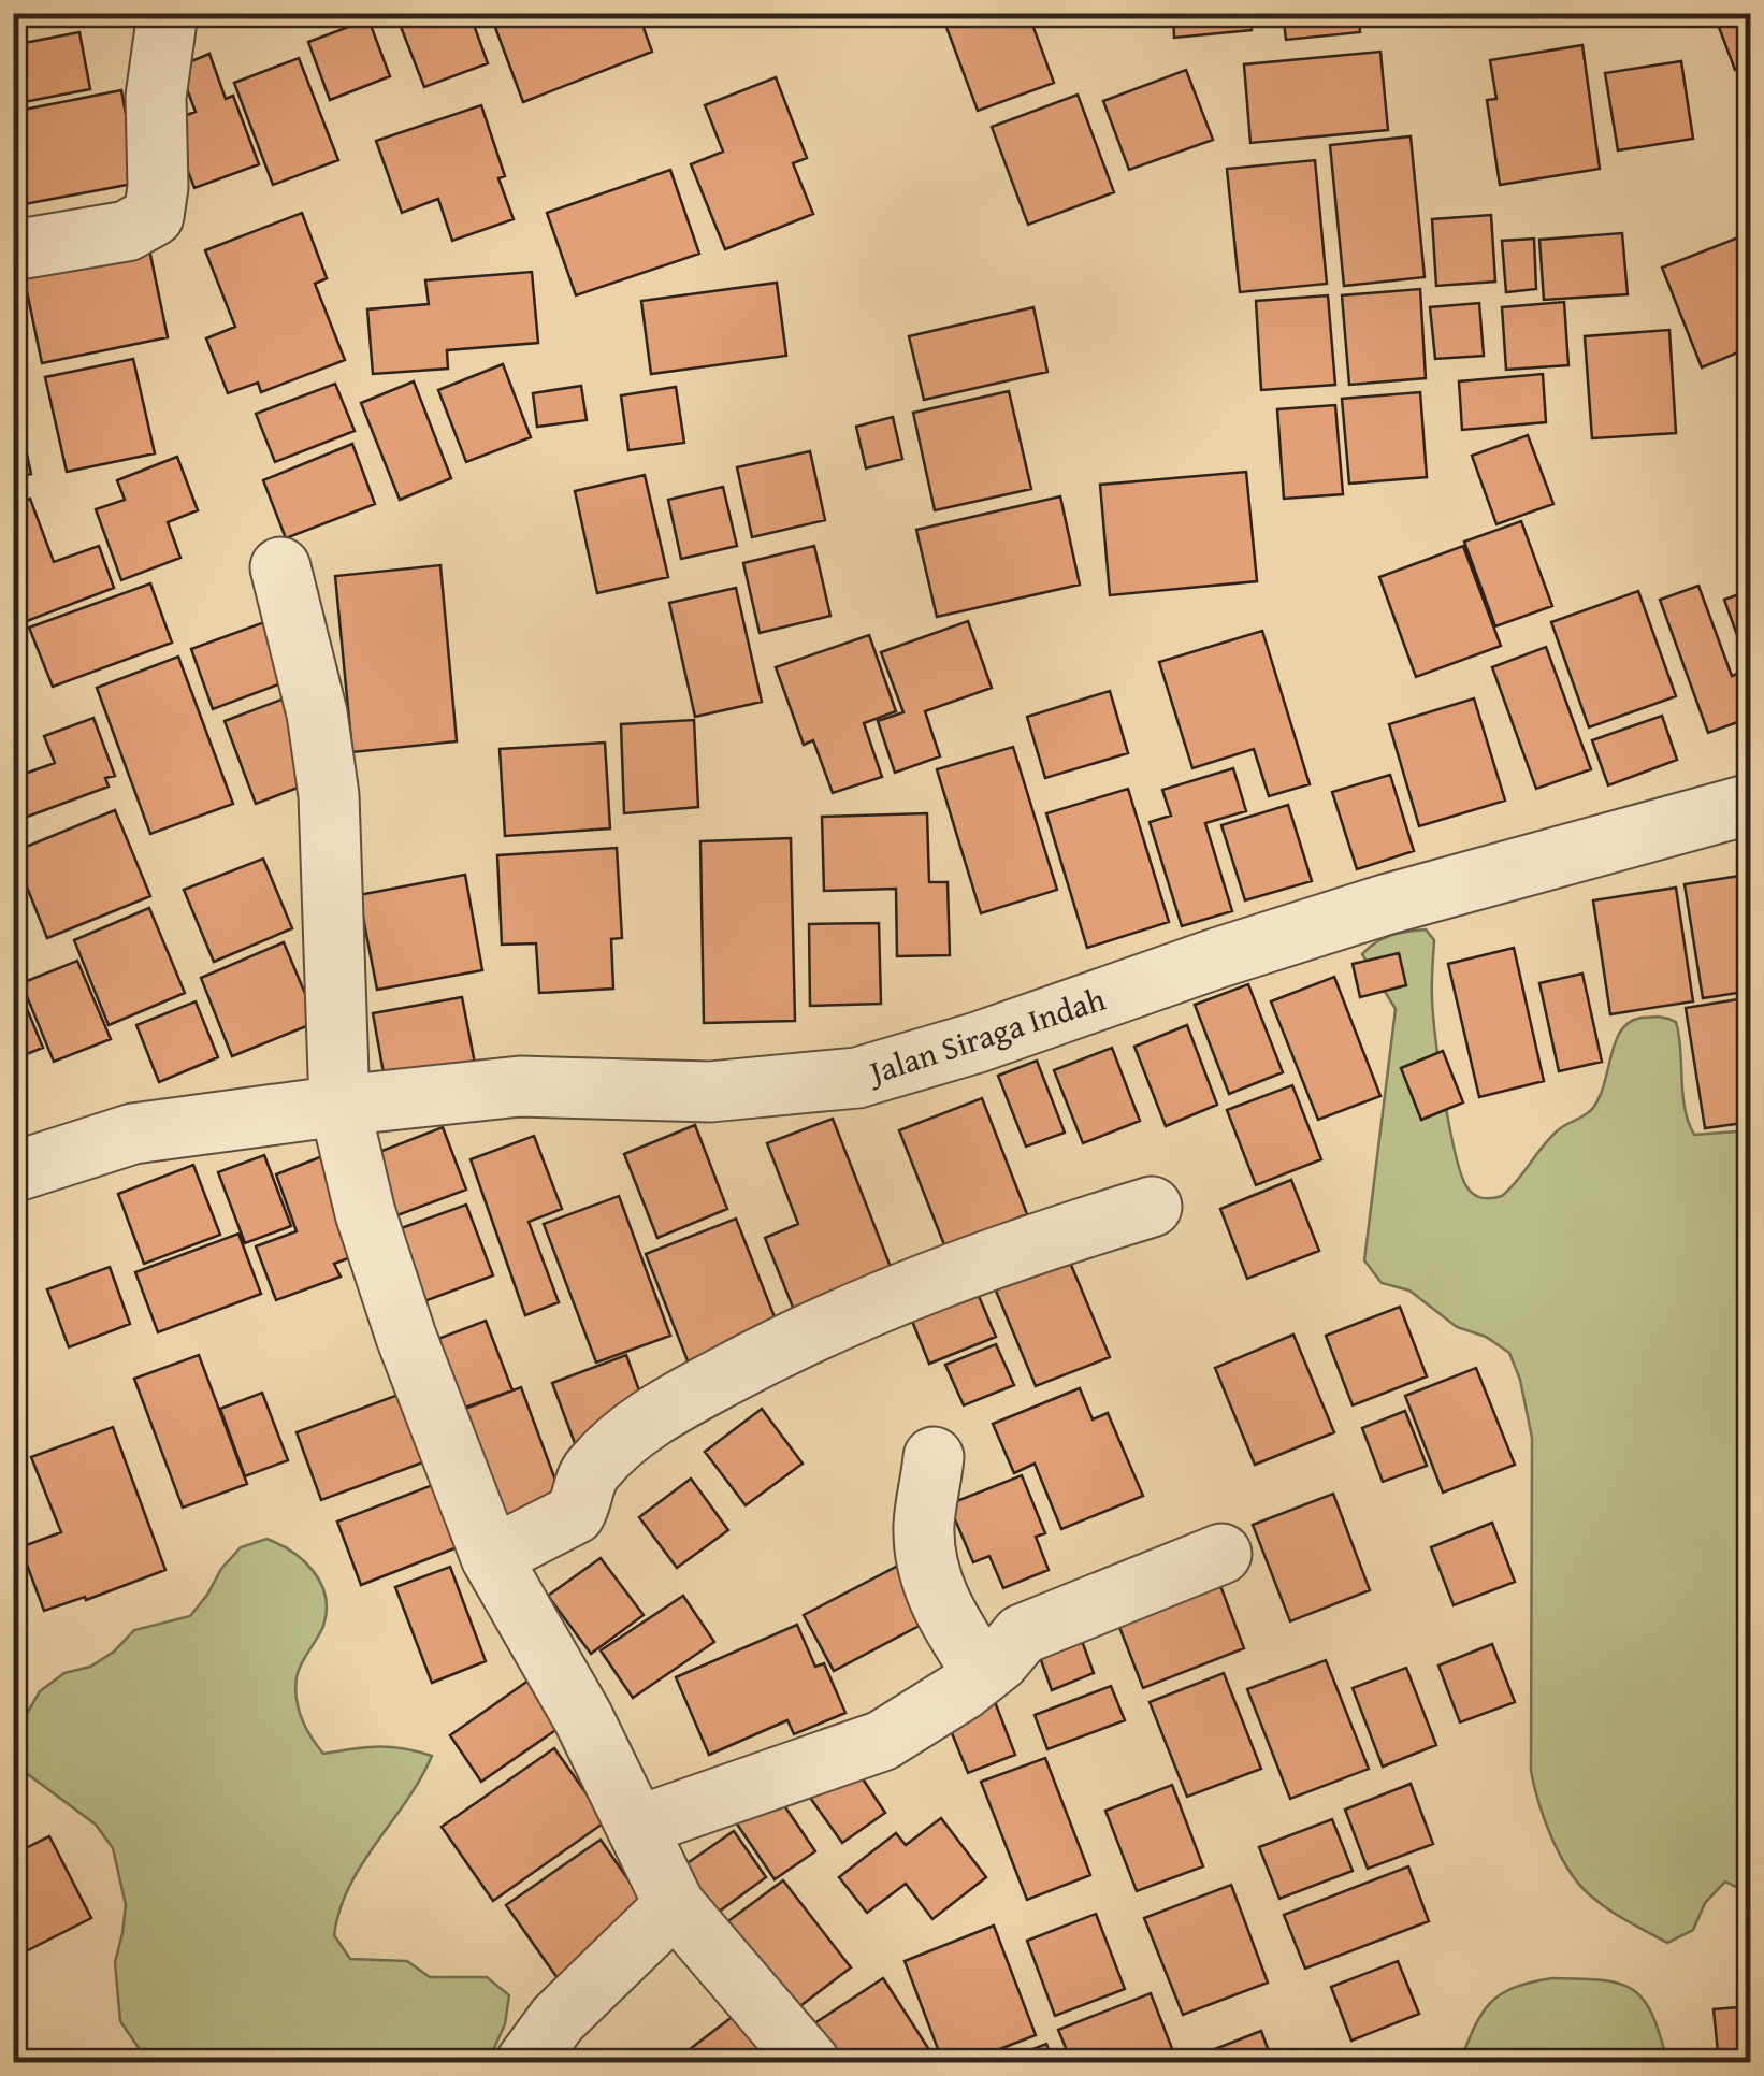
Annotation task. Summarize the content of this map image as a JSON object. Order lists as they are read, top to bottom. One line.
{"streets":{"street":["Jalan Siraga Indah"]}}
